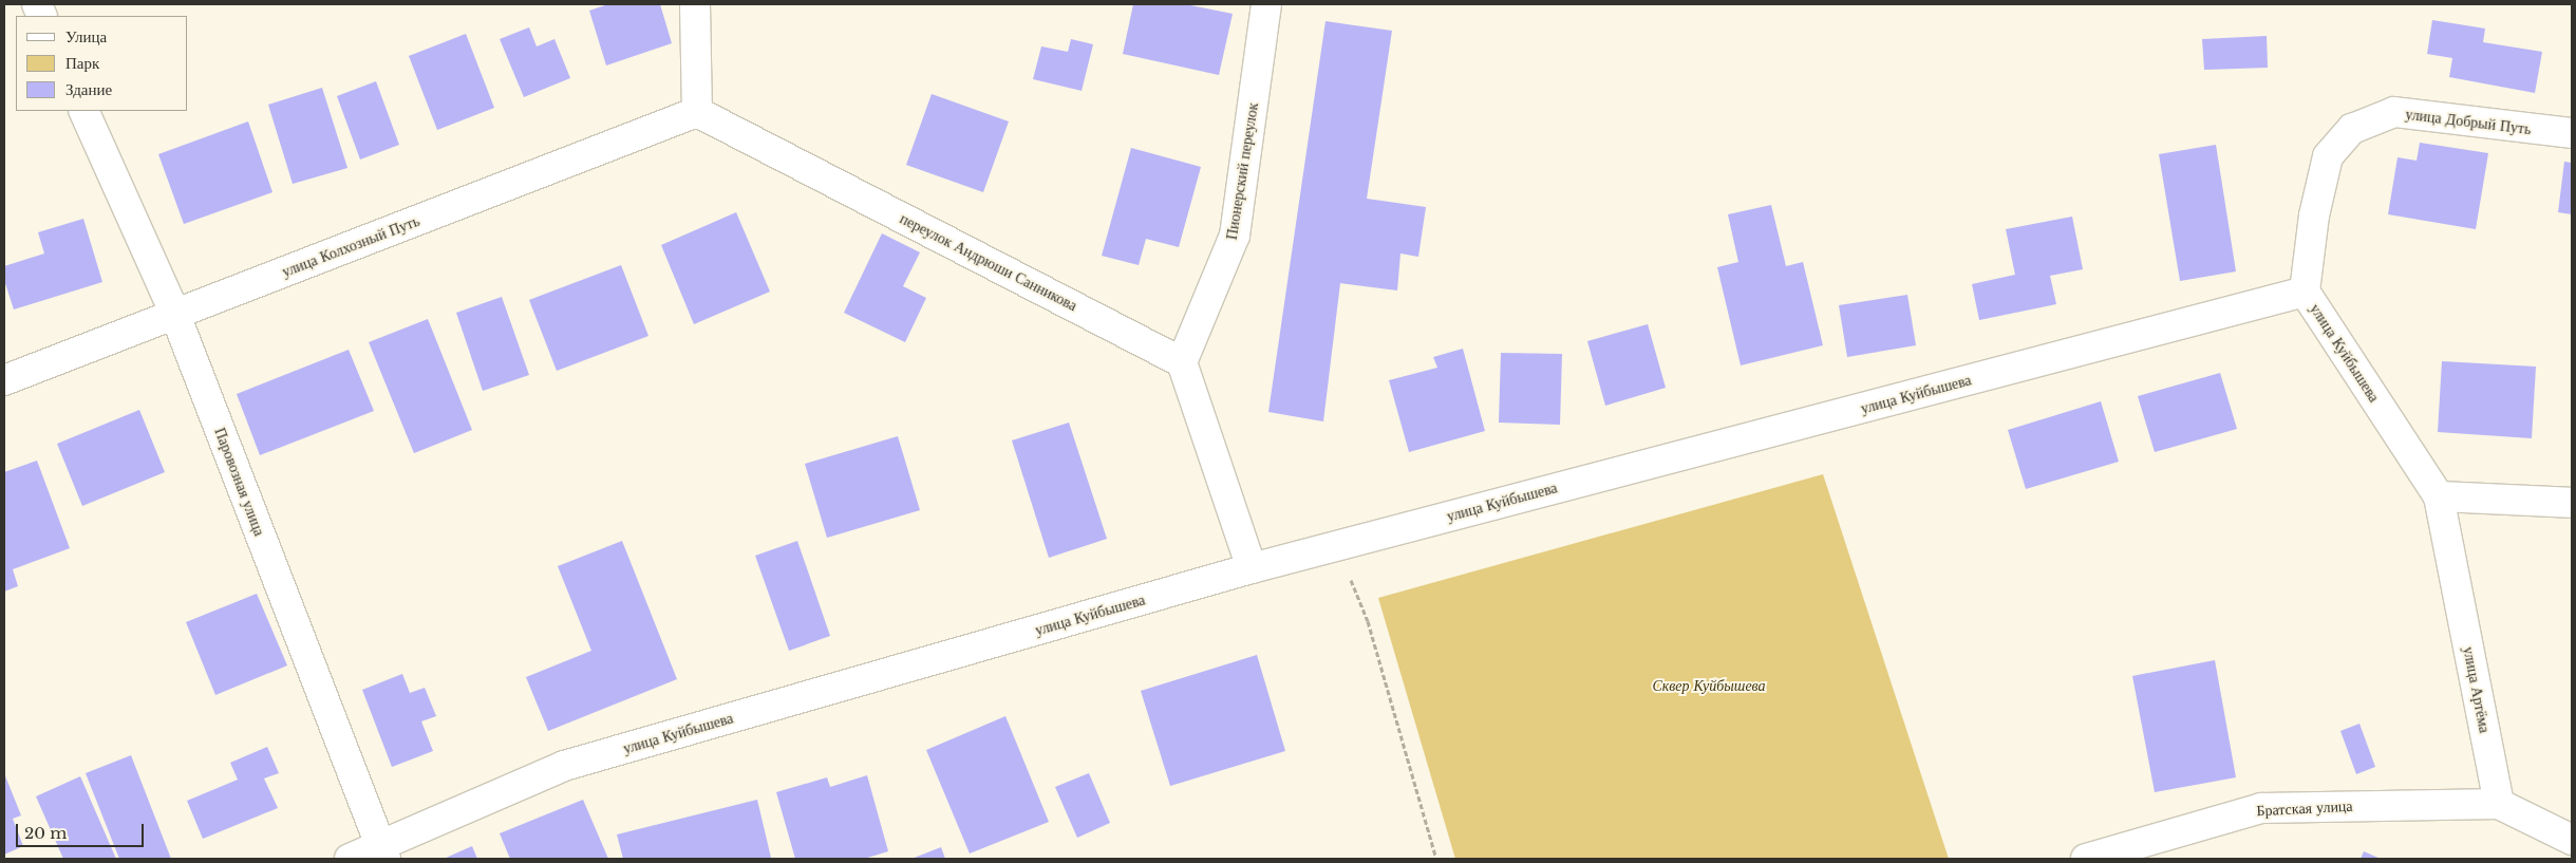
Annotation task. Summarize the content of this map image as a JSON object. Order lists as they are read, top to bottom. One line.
{"streets":{"street":["улица Добрый Путь","Пионерский переулок","улица Колхозный Путь","переулок Андрюши Санникова","улица Куйбышева","Паровозная улица","улица Артёма","Братская улица"]},"crossings":[["улица Добрый Путь","улица Куйбышева"],["Пионерский переулок","переулок Андрюши Санникова"],["улица Колхозный Путь","переулок Андрюши Санникова"],["улица Колхозный Путь","Паровозная улица"],["улица Куйбышева","Паровозная улица"],["улица Куйбышева","улица Артёма"],["улица Артёма","Братская улица"]],"parks":["Сквер Куйбышева"],"legend":["Улица","Парк","Здание"],"scale_bar":"20 m"}
